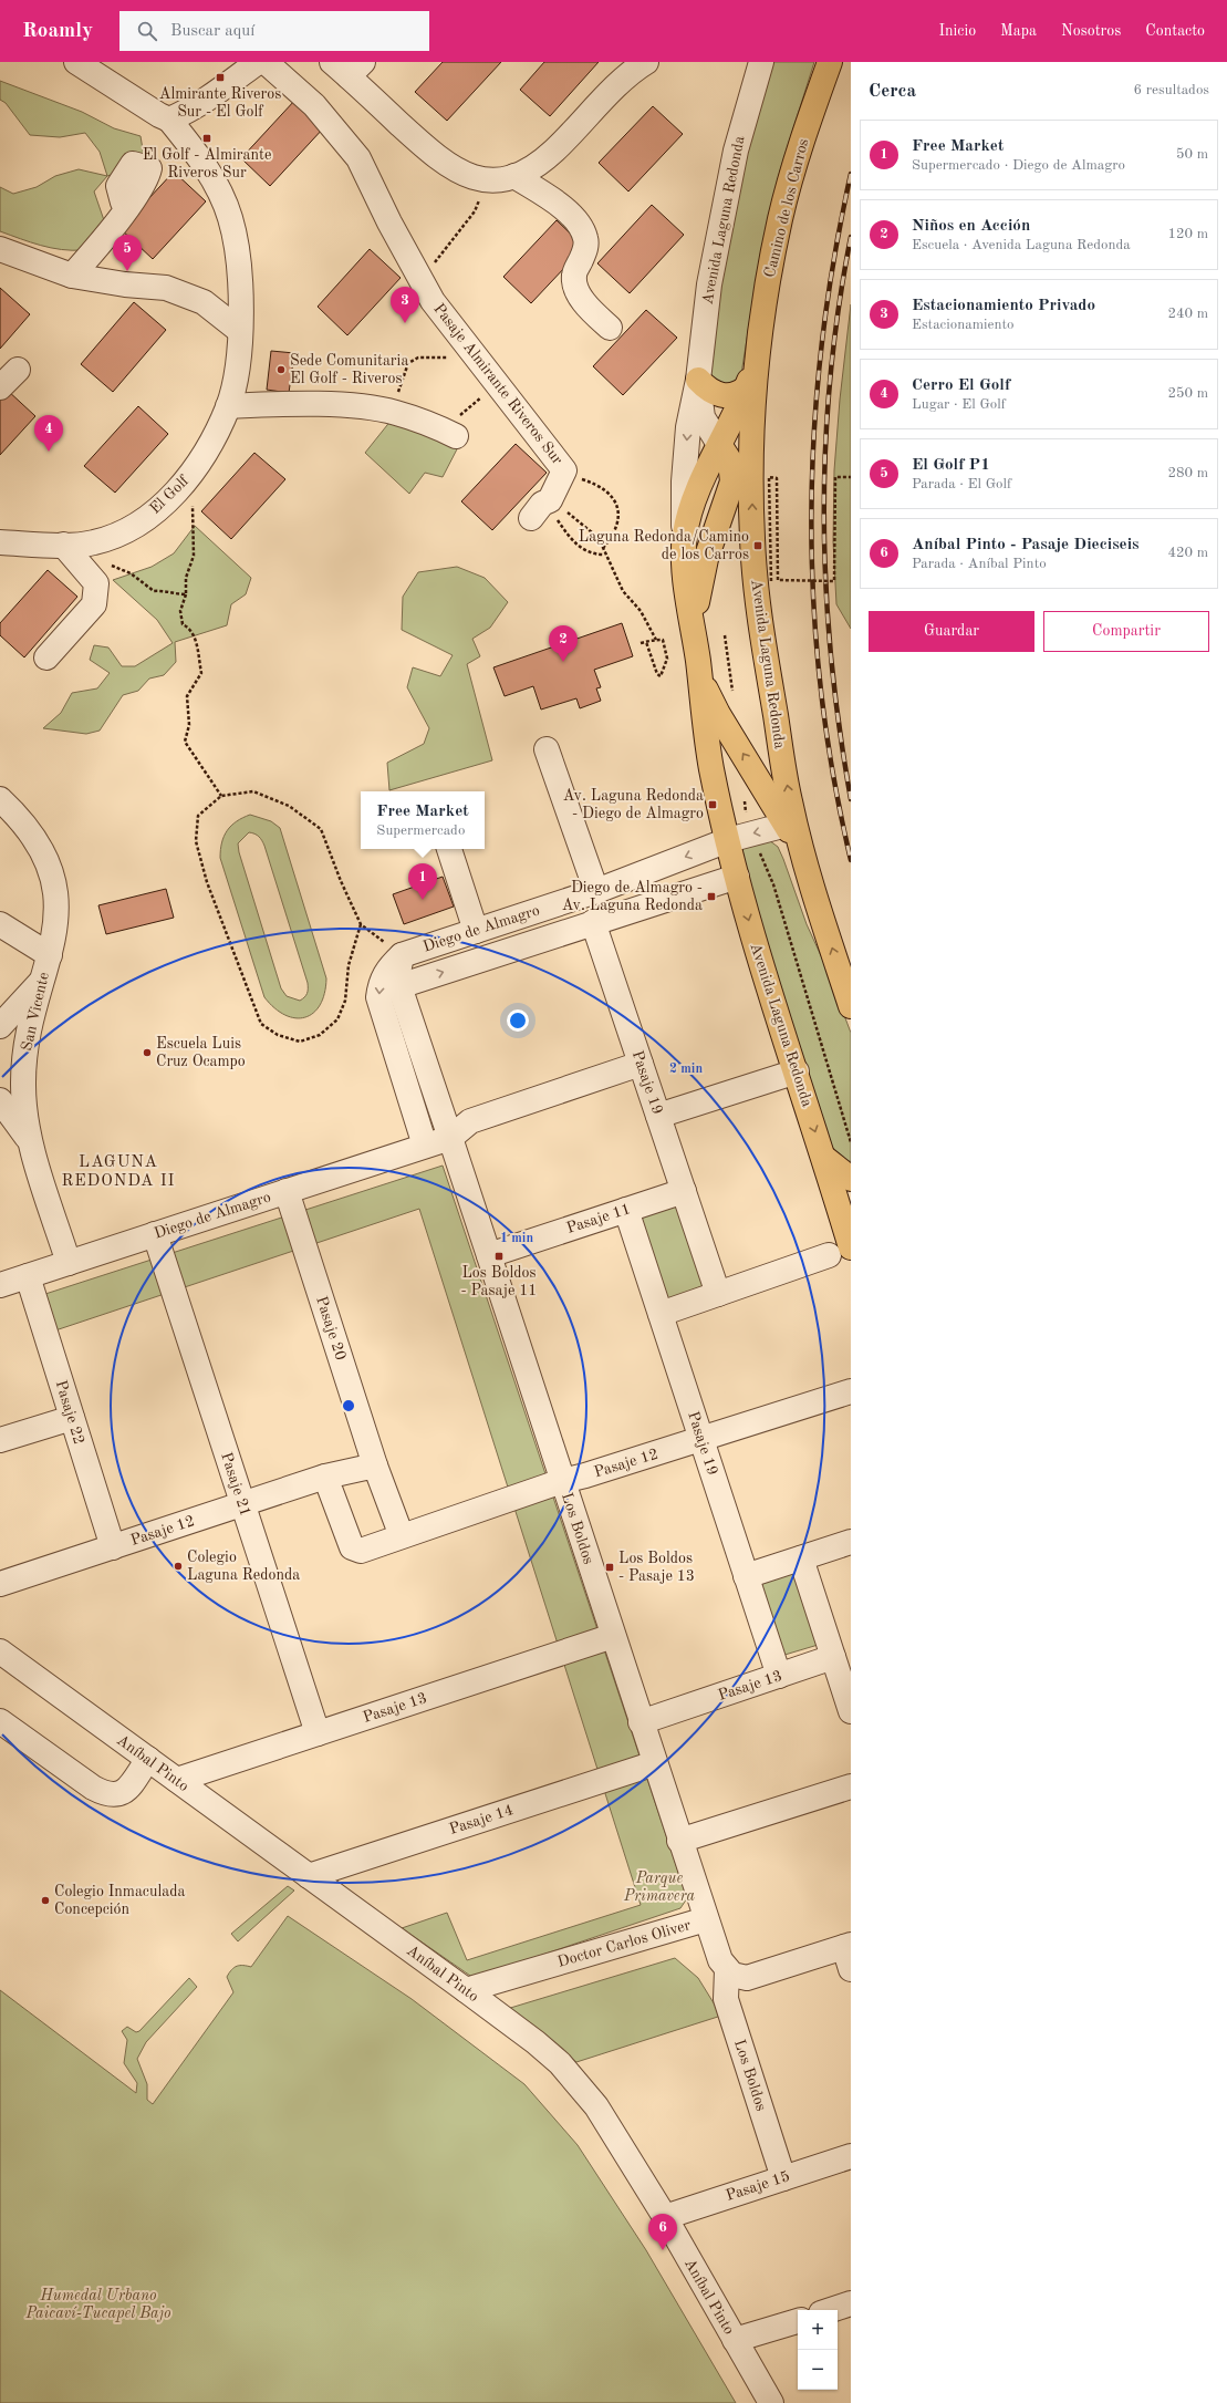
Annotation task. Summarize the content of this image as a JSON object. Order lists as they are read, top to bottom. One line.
{"streets":{"main road":["Camino de los Carros","Avenida Laguna Redonda"],"street":["Pasaje Almirante Riveros Sur","El Golf","Diego de Almagro","San Vicente","Pasaje 19","Pasaje 11","Pasaje 20","Pasaje 22","Pasaje 12","Pasaje 21","Los Boldos","Pasaje 13","Aníbal Pinto","Pasaje 14","Doctor Carlos Oliver","Pasaje 15"]},"crossings":[["Camino de los Carros","Avenida Laguna Redonda"],["Avenida Laguna Redonda","Diego de Almagro"],["Diego de Almagro","San Vicente"],["Diego de Almagro","Pasaje 19"],["Diego de Almagro","Pasaje 20"],["Diego de Almagro","Pasaje 22"],["Diego de Almagro","Pasaje 21"],["Diego de Almagro","Los Boldos"],["Pasaje 19","Pasaje 11"],["Pasaje 19","Pasaje 12"],["Pasaje 19","Pasaje 13"],["Pasaje 11","Los Boldos"],["Pasaje 20","Pasaje 12"],["Pasaje 22","Pasaje 12"],["Pasaje 12","Pasaje 21"],["Pasaje 12","Los Boldos"],["Pasaje 21","Pasaje 13"],["Los Boldos","Pasaje 13"],["Los Boldos","Pasaje 14"],["Los Boldos","Doctor Carlos Oliver"],["Los Boldos","Pasaje 15"],["Pasaje 13","Aníbal Pinto"],["Aníbal Pinto","Pasaje 14"],["Aníbal Pinto","Doctor Carlos Oliver"],["Aníbal Pinto","Pasaje 15"]],"districts":["LAGUNA REDONDA II"],"parks":["Parque Primavera","Humedal Urbano Paicaví-Tucapel Bajo"],"places":{"transit":["Almirante Riveros Sur - El Golf","El Golf - Almirante Riveros Sur","Laguna Redonda/Camino de los Carros","Av. Laguna Redonda - Diego de Almagro","Diego de Almagro - Av. Laguna Redonda","Los Boldos - Pasaje 11","Los Boldos - Pasaje 13"],"other":["Sede Comunitaria El Golf - Riveros","Escuela Luis Cruz Ocampo","Colegio Laguna Redonda","Colegio Inmaculada Concepción"]},"page":{"header":"Roamly","search":"Buscar aquí","nav":["Inicio","Mapa","Nosotros","Contacto"],"heading":["Cerca","6 resultados"],"list":[{"mark":"1","name":"Free Market","note":"Supermercado · Diego de Almagro","value":"50 m"},{"mark":"2","name":"Niños en Acción","note":"Escuela · Avenida Laguna Redonda","value":"120 m"},{"mark":"3","name":"Estacionamiento Privado","note":"Estacionamiento","value":"240 m"},{"mark":"4","name":"Cerro El Golf","note":"Lugar · El Golf","value":"250 m"},{"mark":"5","name":"El Golf P1","note":"Parada · El Golf","value":"280 m"},{"mark":"6","name":"Aníbal Pinto - Pasaje Dieciseis","note":"Parada · Aníbal Pinto","value":"420 m"}],"pins":["5","3","4","2","1","6"],"buttons":["Guardar","Compartir"],"popup":["Free Market","Supermercado"],"map_buttons":["+","−"]},"rings":["2 min","1 min"]}
